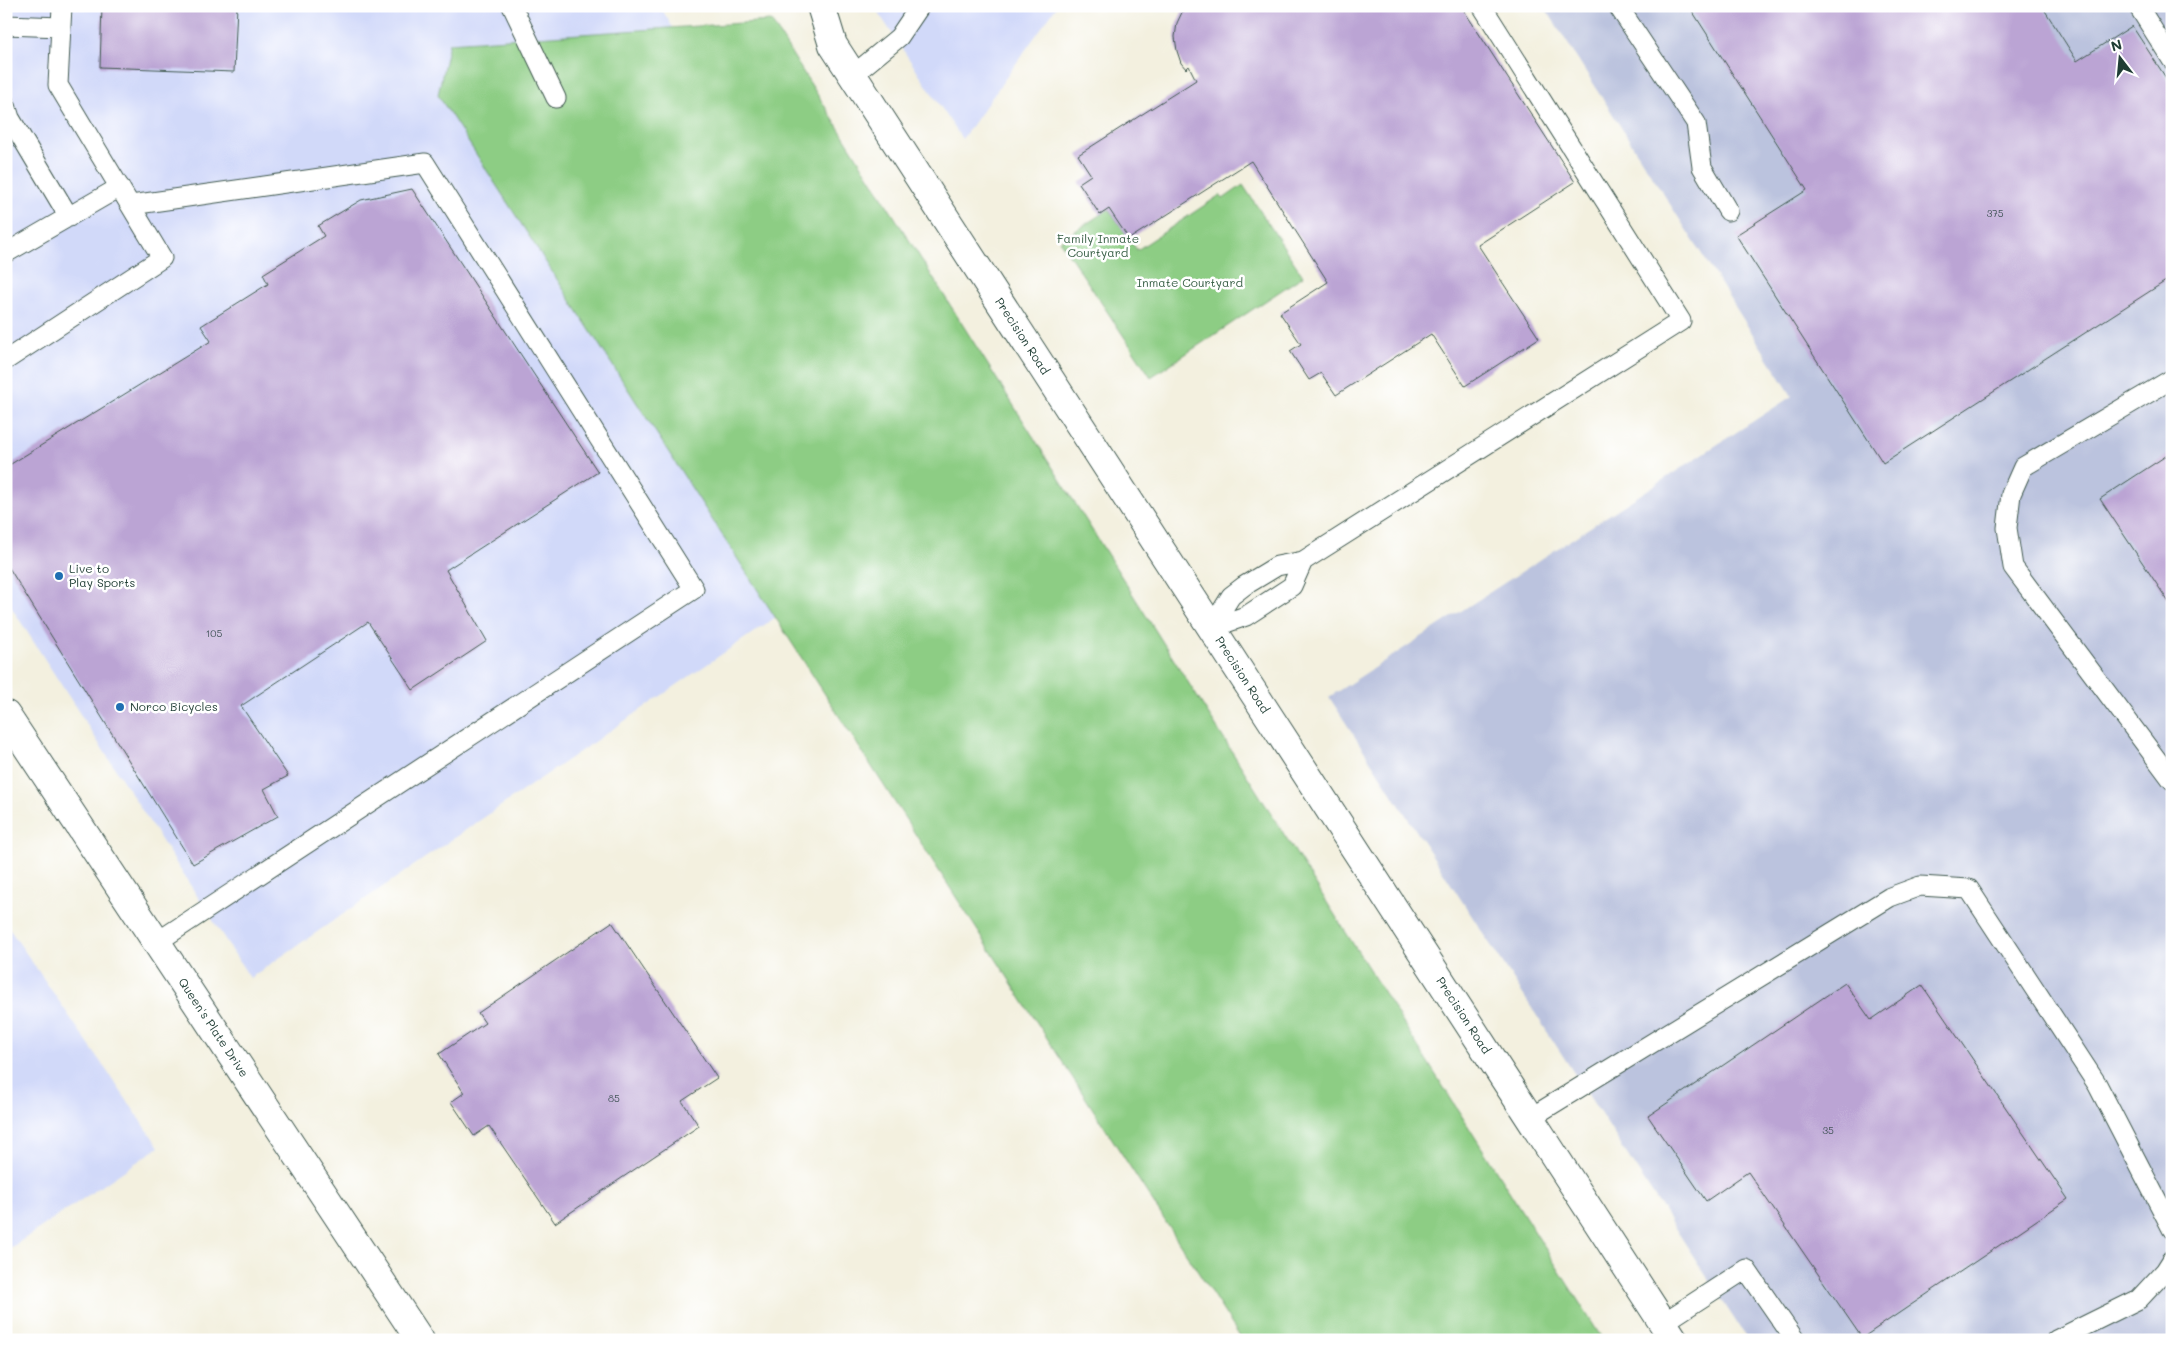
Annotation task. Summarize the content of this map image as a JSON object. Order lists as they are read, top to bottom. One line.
{"streets":{"street":["Precision Road","Queen's Plate Drive"]},"parks":["Family Inmate Courtyard","Inmate Courtyard"],"places":["Live to Play Sports","Norco Bicycles"],"house_numbers":["375","105","85","35"],"north":"top"}
